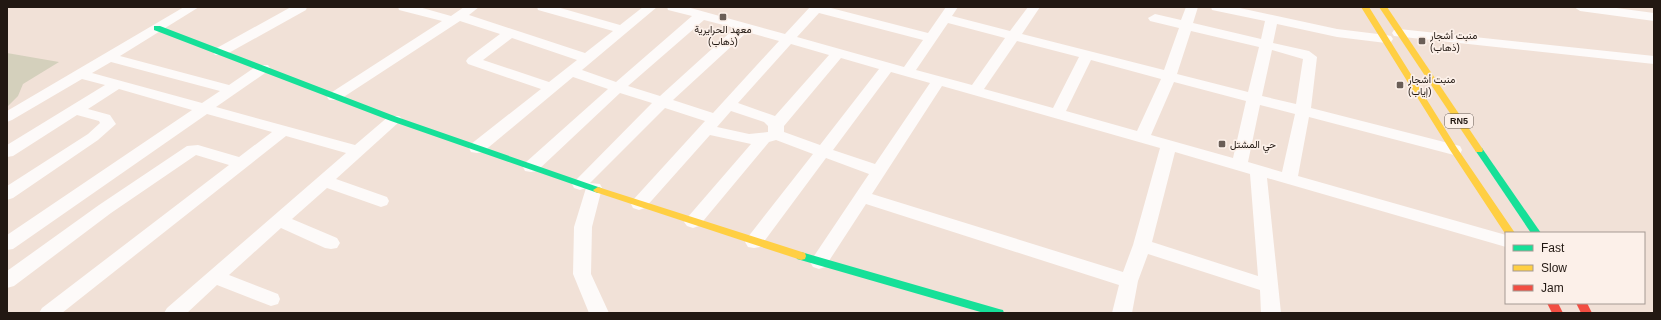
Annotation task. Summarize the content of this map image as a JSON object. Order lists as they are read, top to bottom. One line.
{"streets":{"main road":["RN5"]},"places":{"transit":["معهد الحرايرية (ذهاب)","منبت أشجار (ذهاب)","منبت أشجار (إياب)","حي المشتل"]},"legend":["Fast","Slow","Jam"]}
